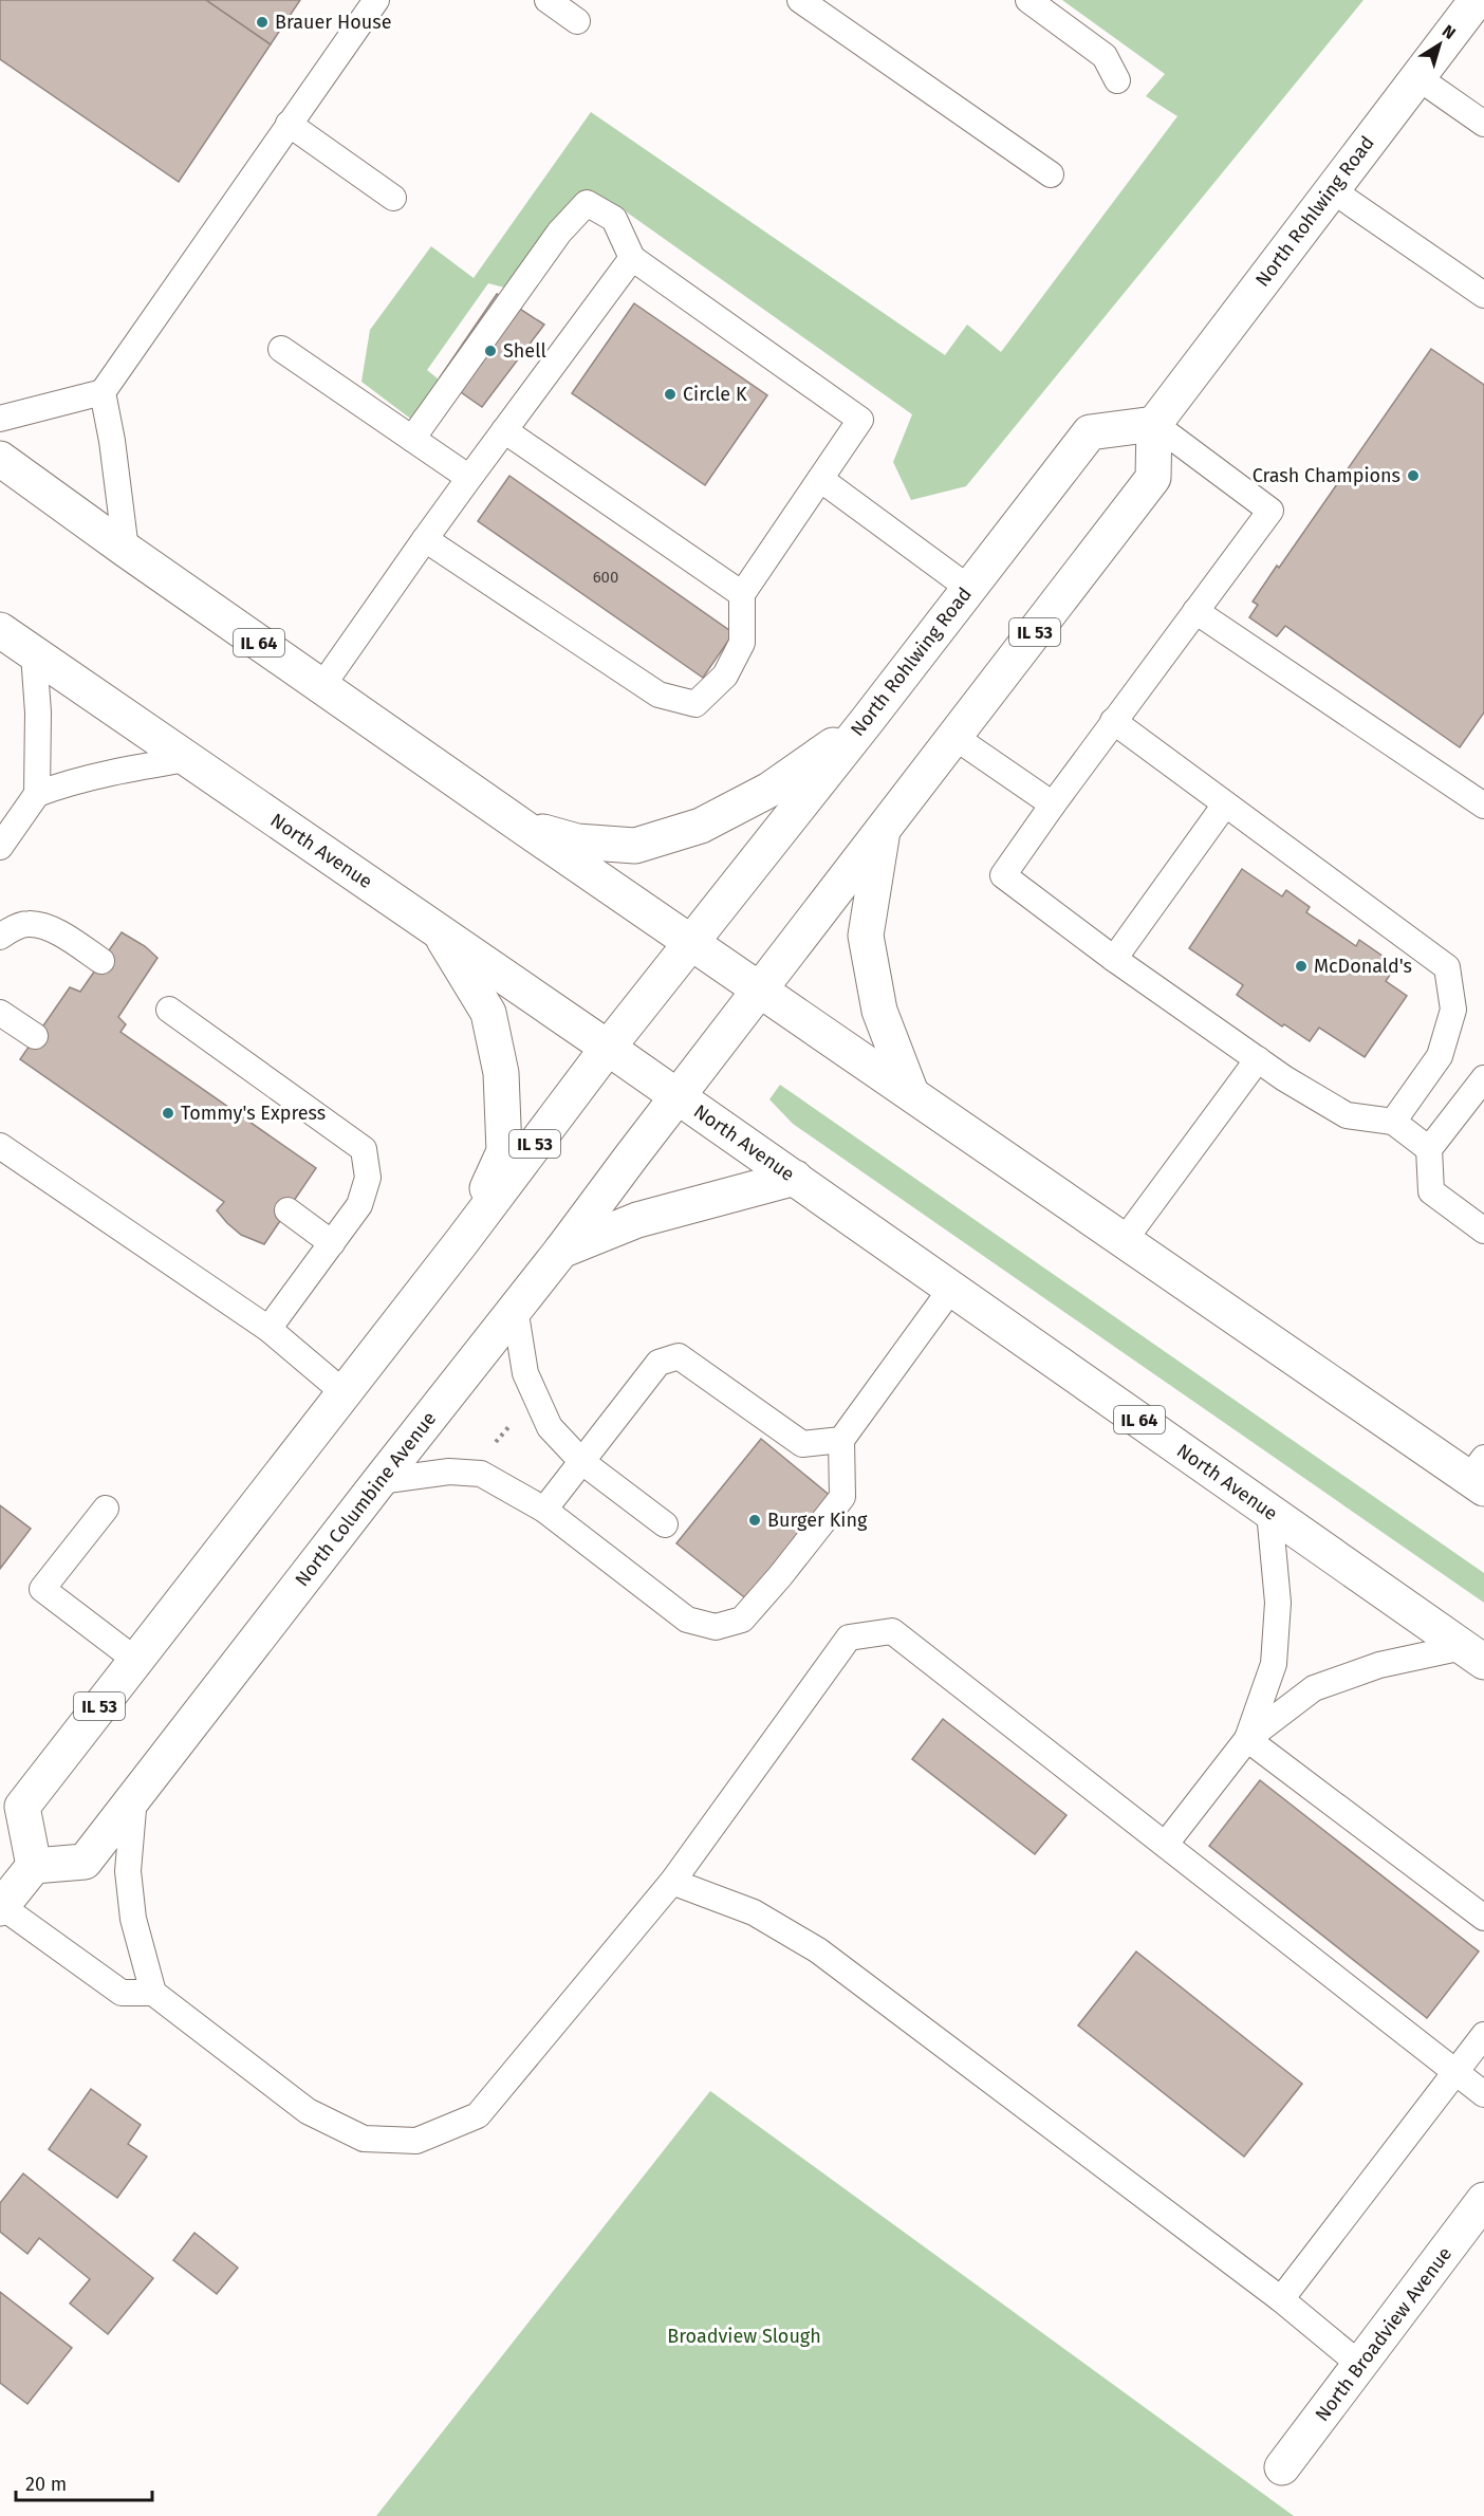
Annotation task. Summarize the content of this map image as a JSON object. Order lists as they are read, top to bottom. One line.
{"streets":{"main road":["North Rohlwing Road","IL 53","IL 64","North Avenue","North Columbine Avenue","North Broadview Avenue"]},"crossings":[["North Rohlwing Road","IL 53"],["North Rohlwing Road","IL 64"],["IL 53","IL 64"],["IL 53","North Avenue"],["IL 53","North Columbine Avenue"],["North Avenue","North Columbine Avenue"]],"parks":["Broadview Slough"],"places":["Brauer House","Shell","Circle K","Crash Champions","McDonald's","Tommy's Express","Burger King"],"house_numbers":["600"],"scale_bar":"20 m","north":"top right"}
